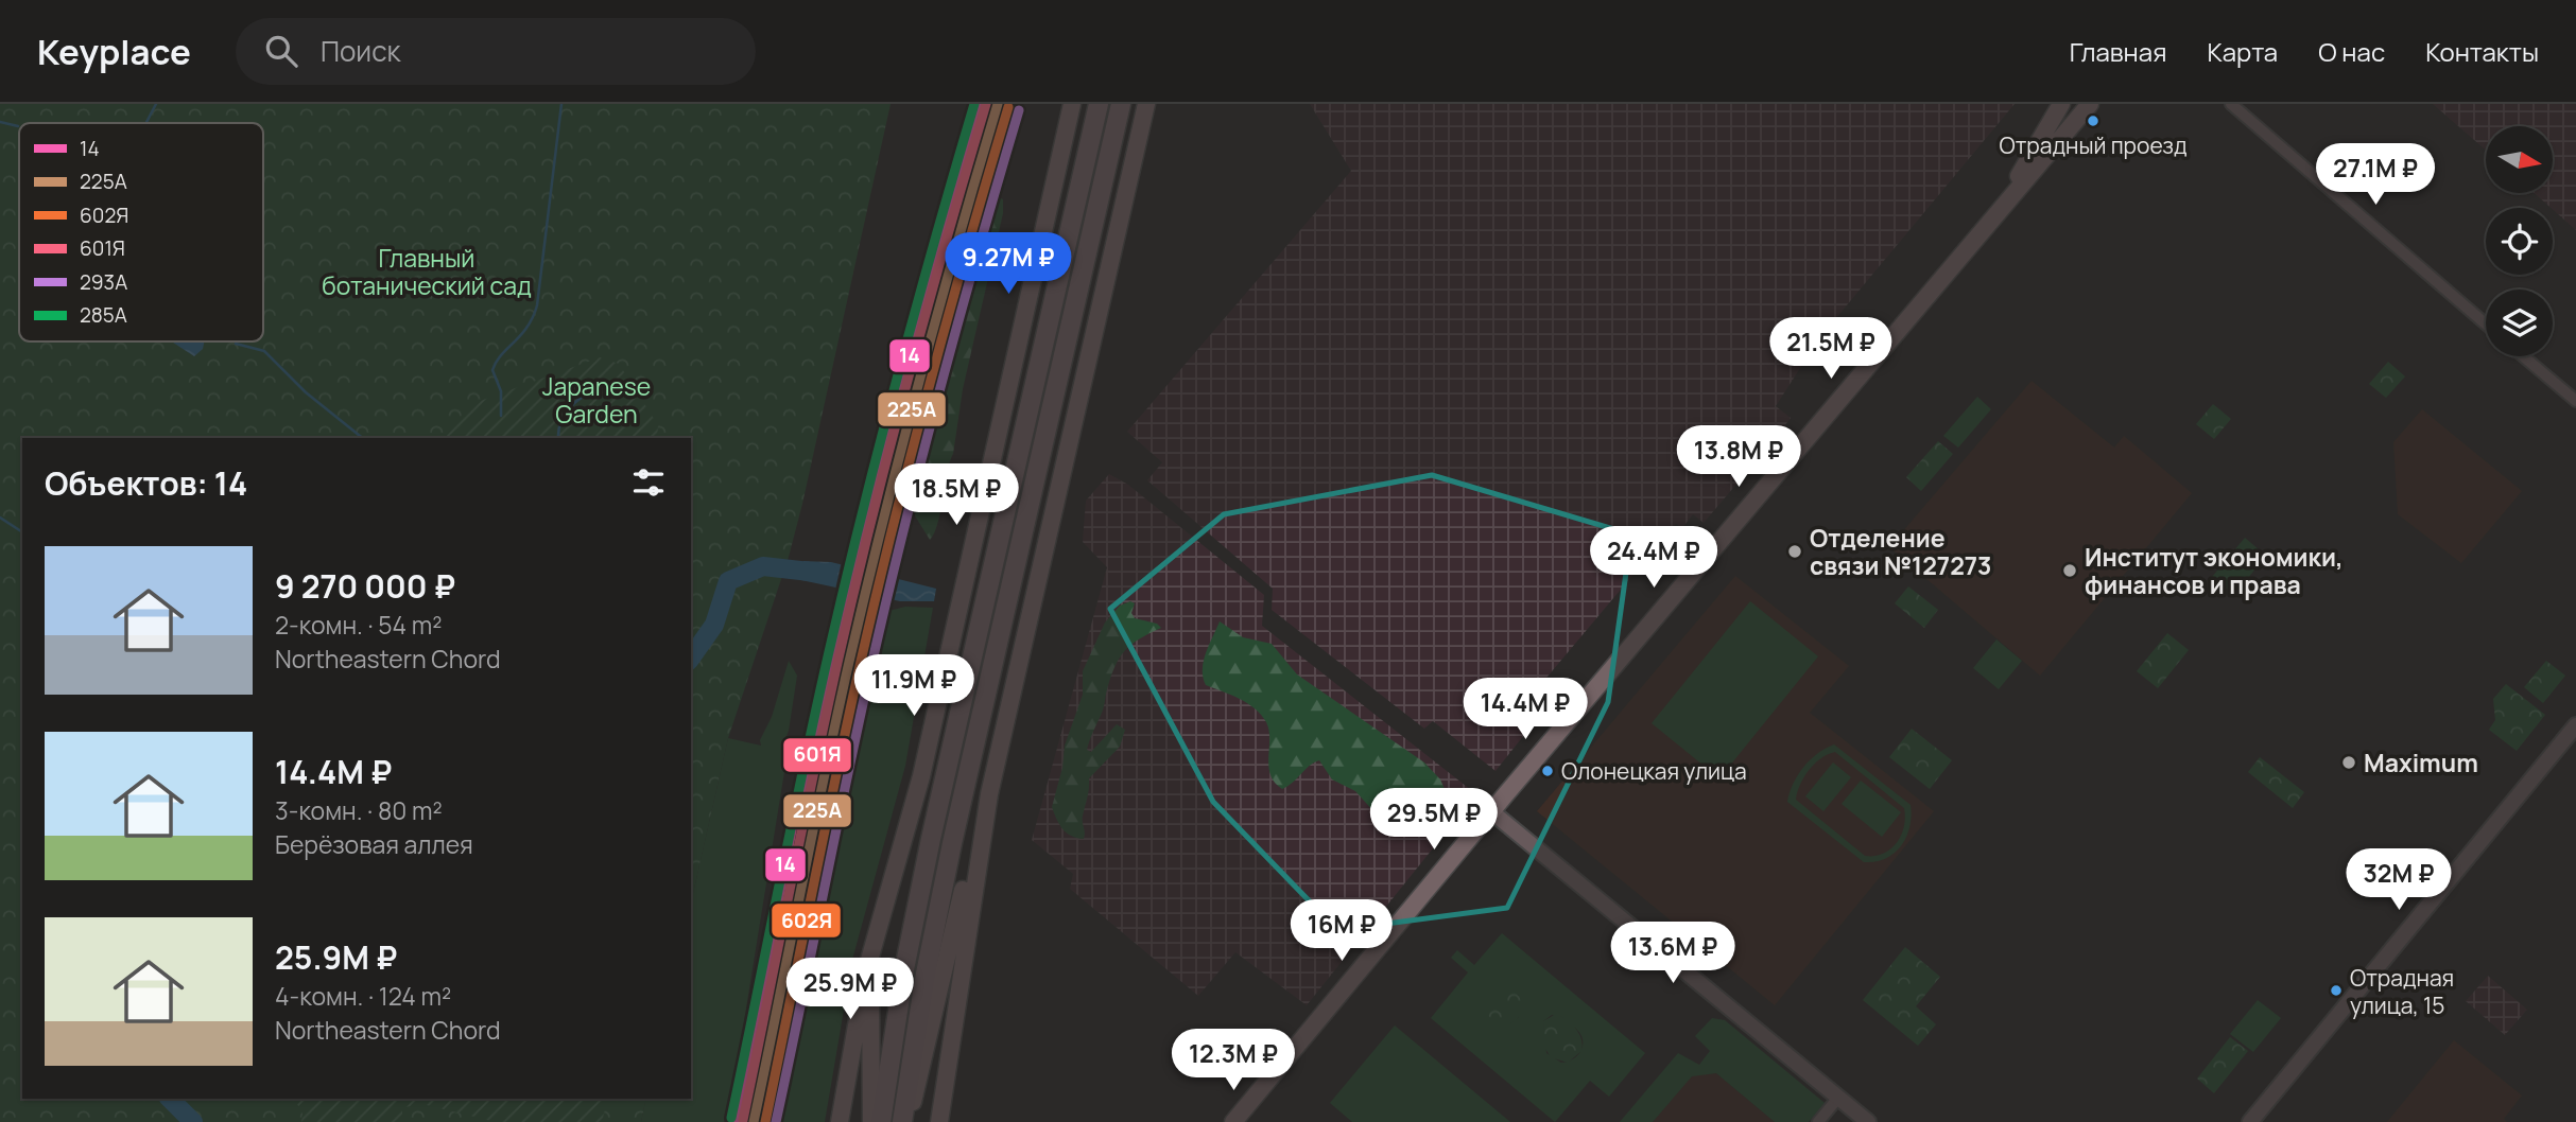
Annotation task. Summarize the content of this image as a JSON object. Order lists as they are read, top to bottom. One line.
{"parks":["Главный ботанический сад","Japanese Garden"],"places":["Отрадный проезд","Отделение связи №127273","Институт экономики, финансов и права","Maximum","Олонецкая улица","Отрадная улица, 15"],"lines":["rail line 14","transit line 225А","transit line 601Я","transit line 285А","transit line 602Я","transit line 293А"],"legend":["14","225А","602Я","601Я","293А","285А"],"north":"right","page":{"header":"Keyplace","search":"Поиск","nav":["Главная","Карта","О нас","Контакты"],"price":["27.1M ₽","9.27M ₽","21.5M ₽","13.8M ₽","18.5M ₽","24.4M ₽","11.9M ₽","14.4M ₽","29.5M ₽","32M ₽","16M ₽","13.6M ₽","25.9M ₽","12.3M ₽"],"heading":"Объектов: 14","list":[{"name":"9 270 000 ₽","note":"2-комн. · 54 m² · Northeastern Chord"},{"name":"14.4M ₽","note":"3-комн. · 80 m² · Берёзовая аллея"},{"name":"25.9M ₽","note":"4-комн. · 124 m² · Northeastern Chord"}]}}
